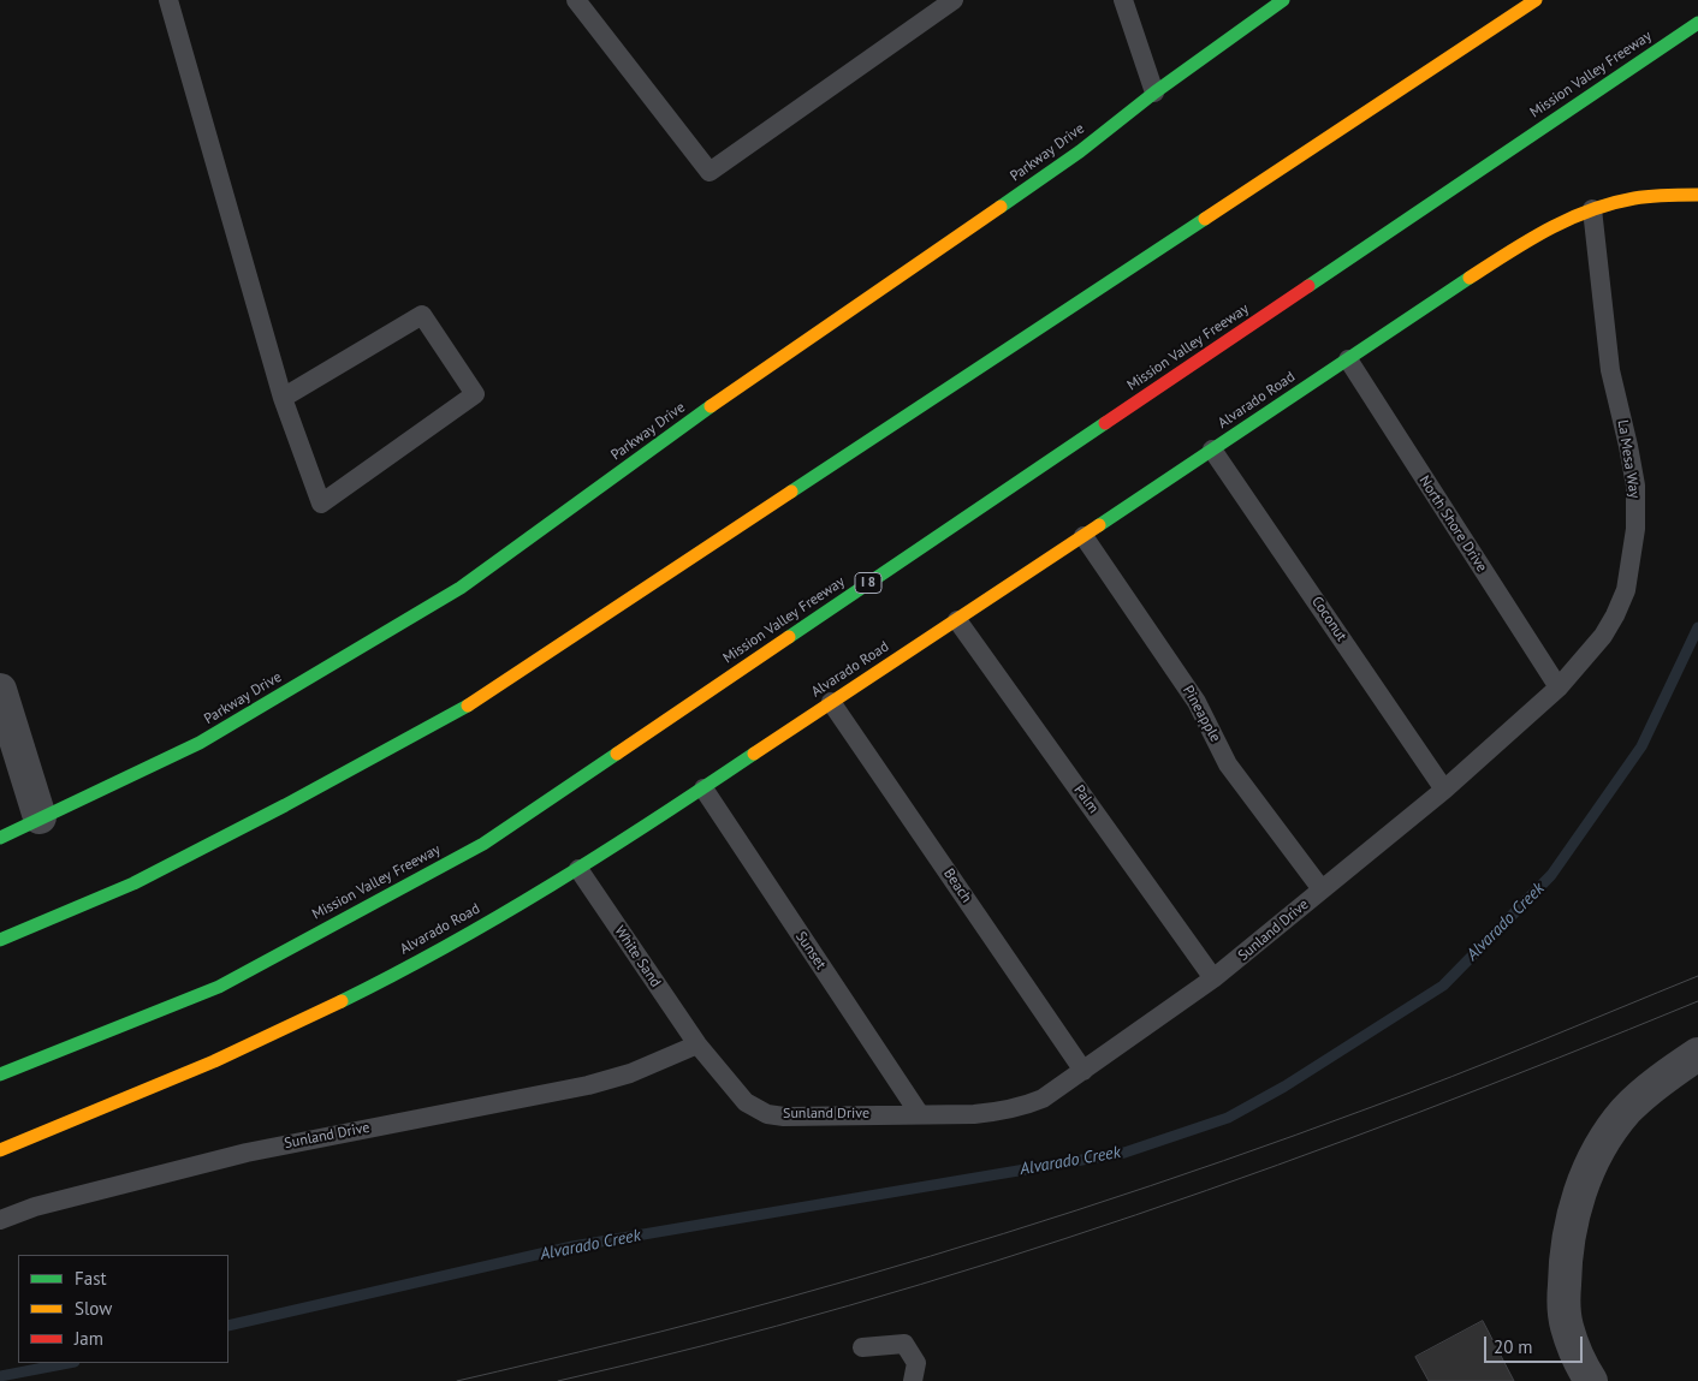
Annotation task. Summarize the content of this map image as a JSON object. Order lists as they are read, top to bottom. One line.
{"streets":{"main road":["Mission Valley Freeway","Parkway Drive","Alvarado Road","I 8"],"lane":["La Mesa Way","North Shore Drive","Coconut","Pineapple","Palm","Beach","Sunland Drive","Sunset","White Sand"]},"crossings":[["Alvarado Road","La Mesa Way"],["Alvarado Road","North Shore Drive"],["Alvarado Road","Coconut"],["Alvarado Road","Pineapple"],["Alvarado Road","Palm"],["Alvarado Road","Beach"],["Alvarado Road","Sunset"],["Alvarado Road","White Sand"],["La Mesa Way","North Shore Drive"],["La Mesa Way","Sunland Drive"],["North Shore Drive","Sunland Drive"],["Coconut","Sunland Drive"],["Pineapple","Sunland Drive"],["Palm","Sunland Drive"],["Beach","Sunland Drive"],["Sunland Drive","Sunset"],["Sunland Drive","White Sand"]],"water":["Alvarado Creek"],"legend":["Fast","Slow","Jam"],"scale_bar":"20 m"}
